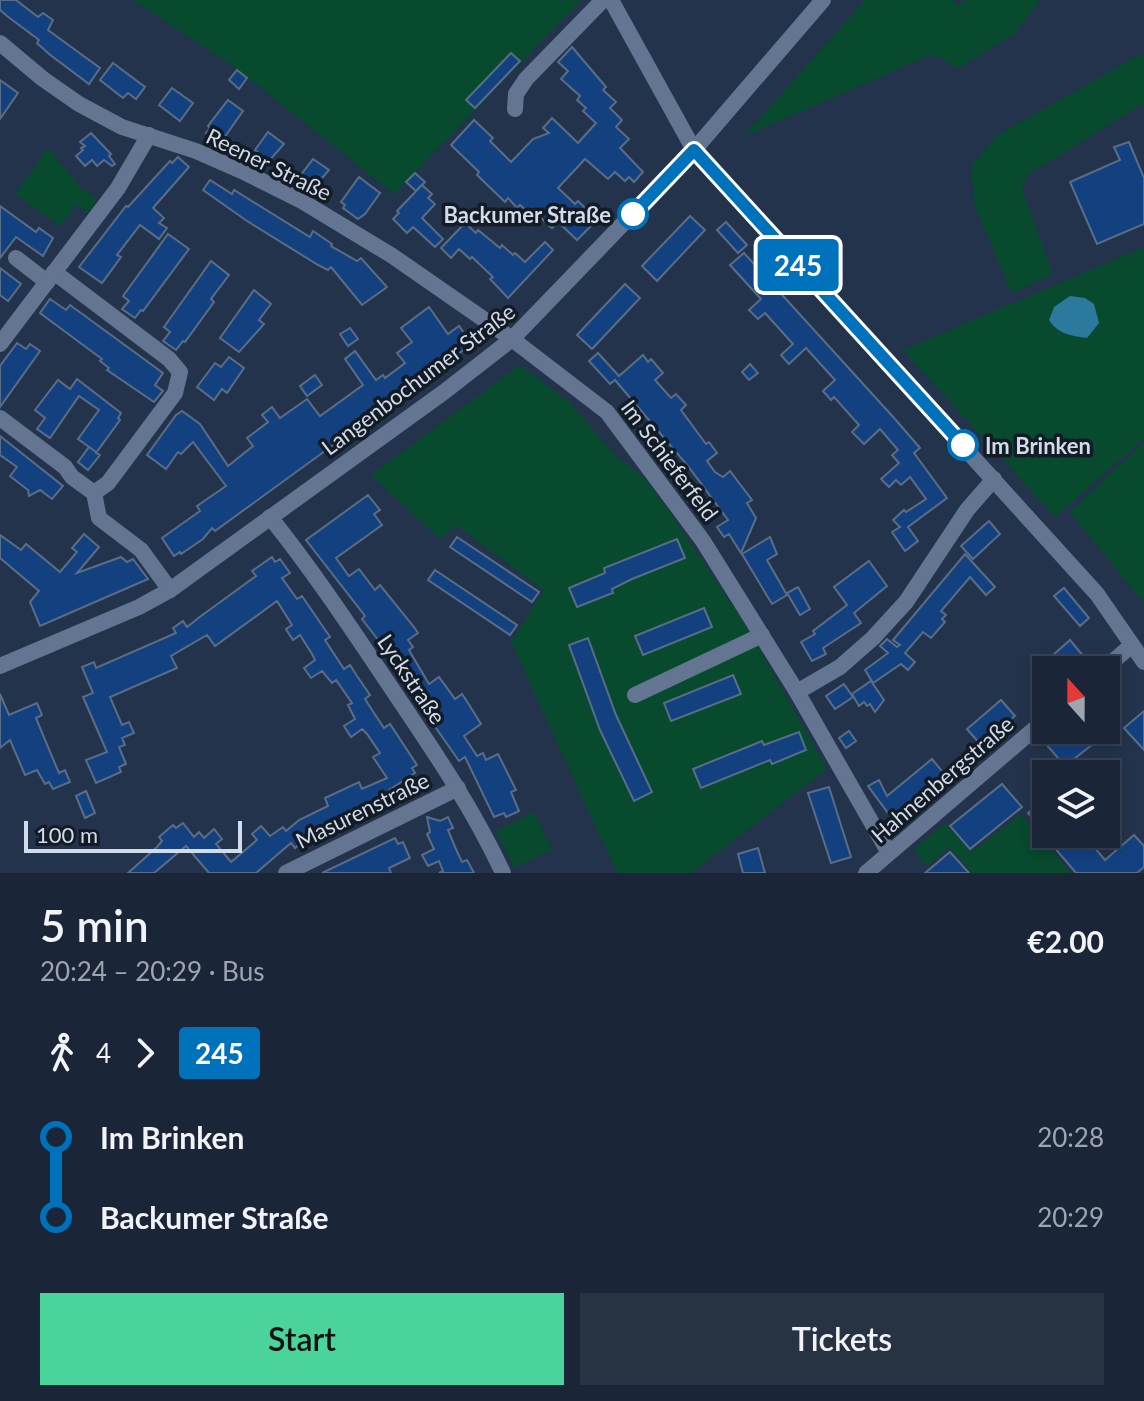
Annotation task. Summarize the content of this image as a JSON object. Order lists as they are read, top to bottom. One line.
{"streets":{"street":["Reener Straße","Langenbochumer Straße","Im Schieferfeld","Lyckstraße","Hahnenbergstraße","Masurenstraße"]},"crossings":[["Reener Straße","Langenbochumer Straße"],["Reener Straße","Im Schieferfeld"],["Langenbochumer Straße","Im Schieferfeld"],["Langenbochumer Straße","Lyckstraße"],["Im Schieferfeld","Hahnenbergstraße"],["Lyckstraße","Masurenstraße"]],"places":["Backumer Straße","Im Brinken"],"lines":["bus line 245"],"scale_bar":"100 m","north":"top","page":{"on_map":"245","scale":"100 m","heading":["5 min","20:24 – 20:29 · Bus","€2.00"],"legs":["4","245"],"list":[{"name":"Im Brinken","value":"20:28"},{"name":"Backumer Straße","value":"20:29"}],"buttons":["Start","Tickets"]}}
